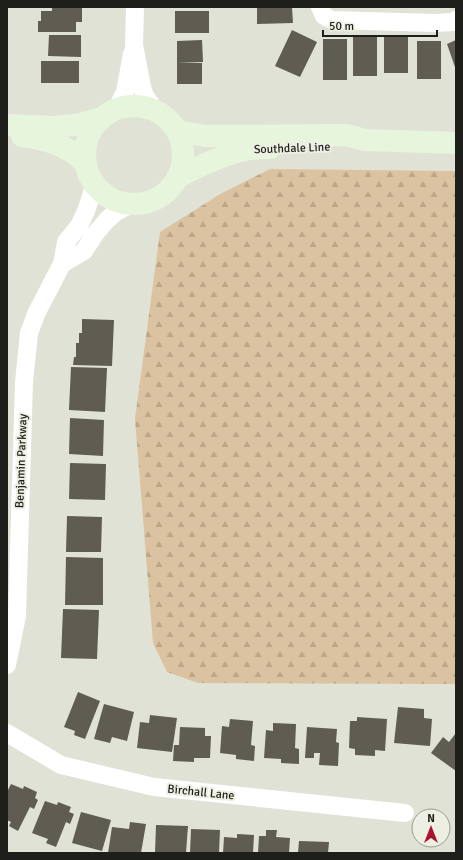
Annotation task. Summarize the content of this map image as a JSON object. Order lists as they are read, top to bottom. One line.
{"streets":{"main road":["Southdale Line"],"street":["Benjamin Parkway","Birchall Lane"]},"crossings":[["Southdale Line","Benjamin Parkway"]],"scale_bar":"50 m","north":"top"}
